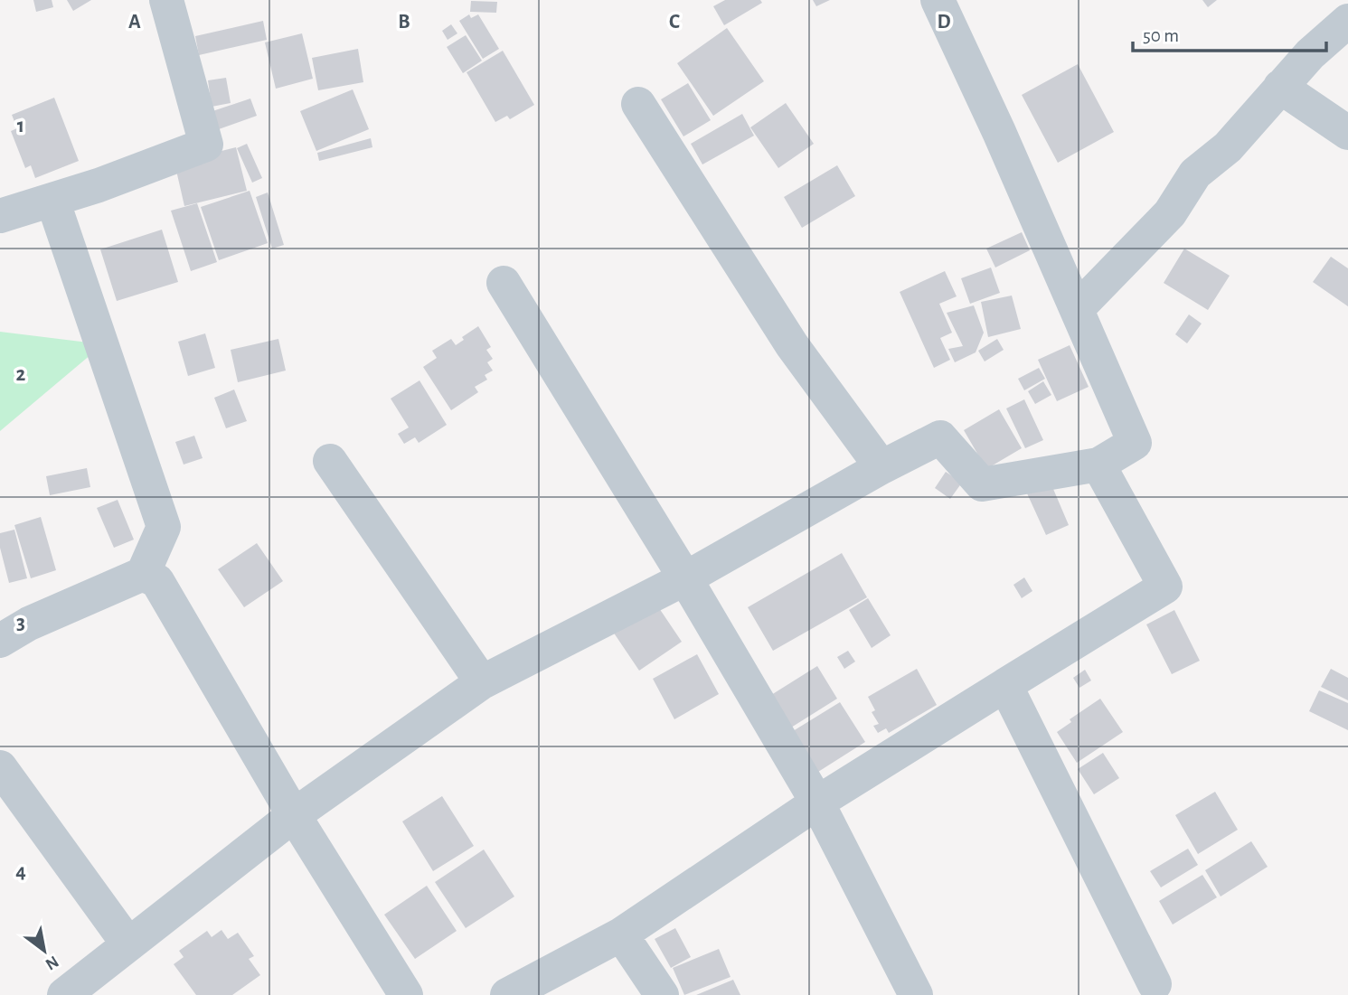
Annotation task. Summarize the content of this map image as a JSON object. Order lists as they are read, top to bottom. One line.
{"scale_bar":"50 m","north":"bottom right","grid":{"columns":["A","B","C","D"],"rows":["1","2","3","4"]}}
